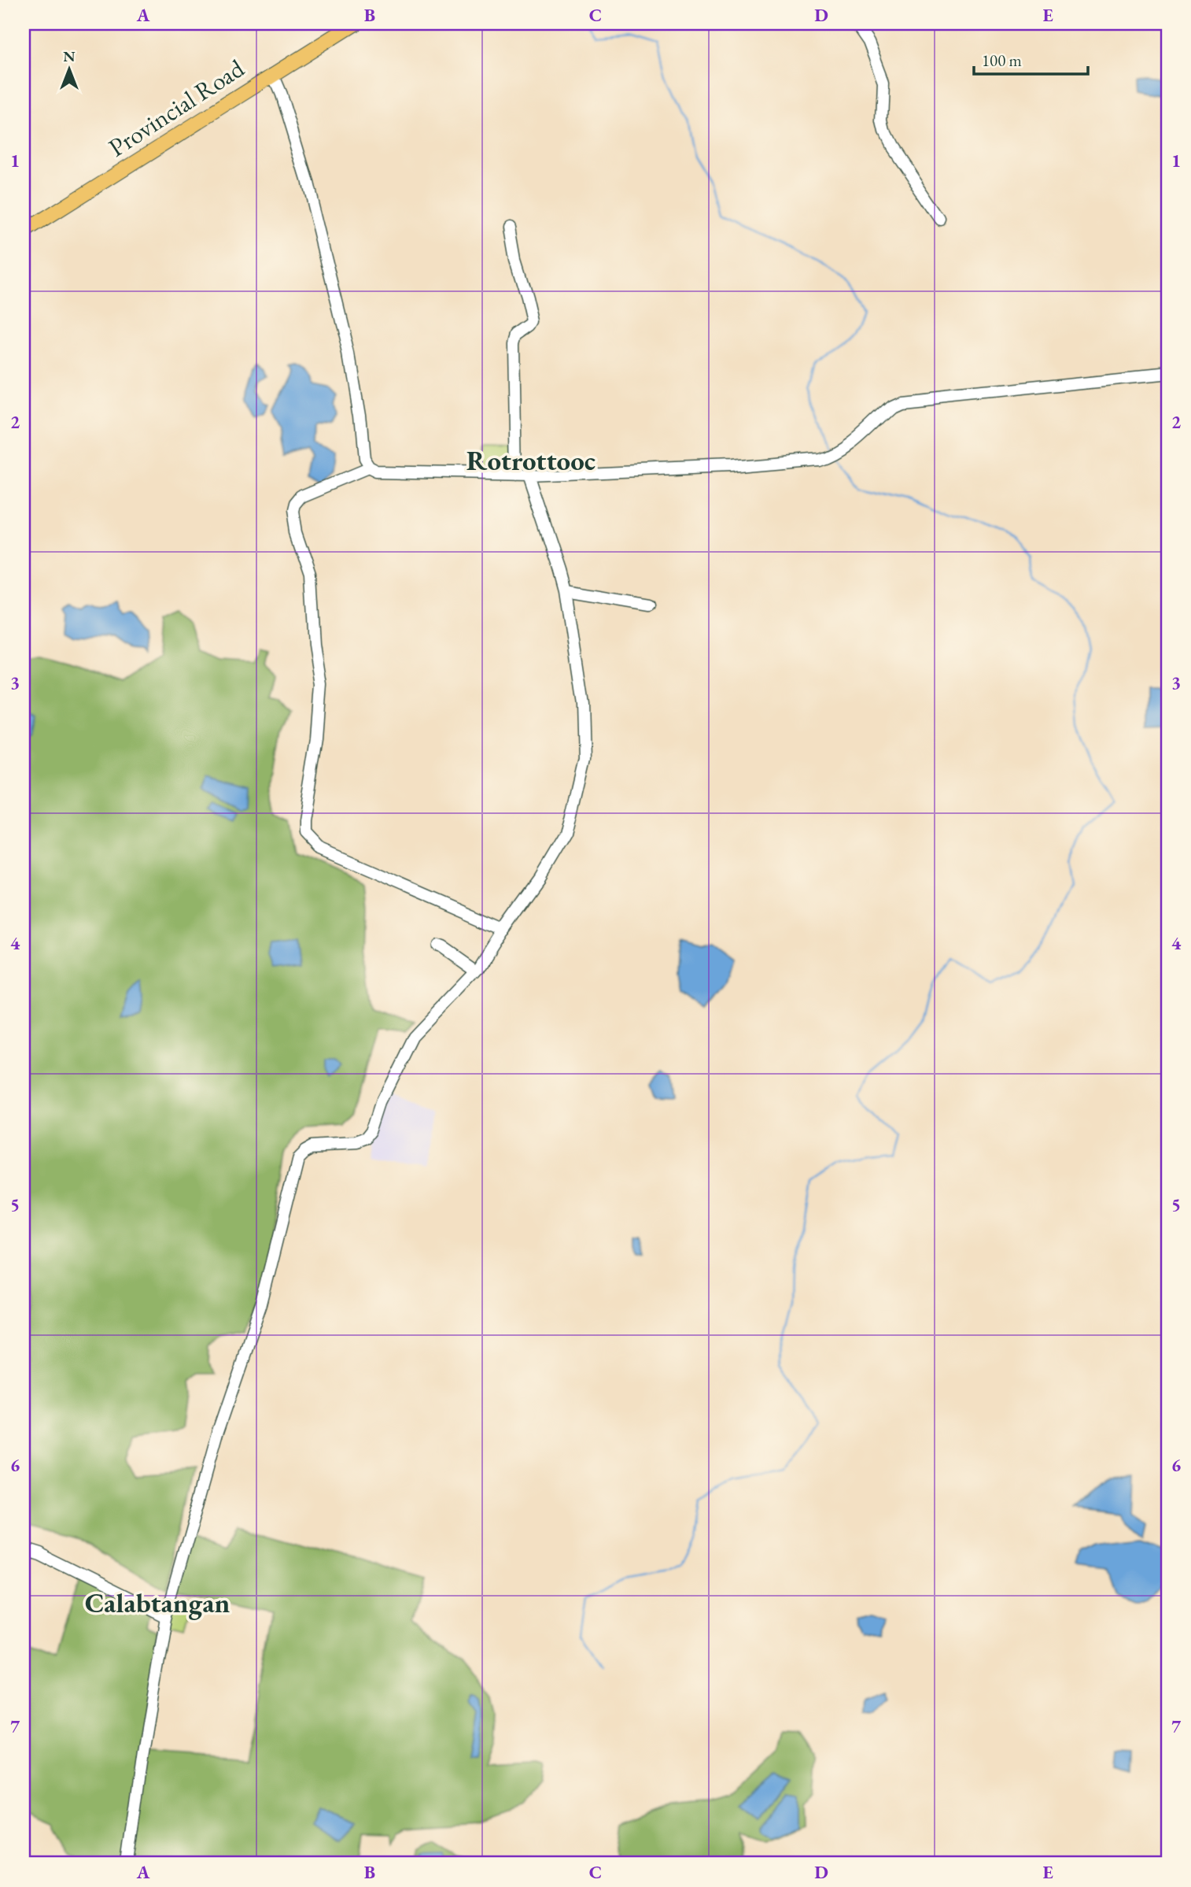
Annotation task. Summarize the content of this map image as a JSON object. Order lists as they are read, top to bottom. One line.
{"streets":{"main road":["Provincial Road"]},"districts":["Rotrottooc","Calabtangan"],"scale_bar":"100 m","north":"top","grid":{"columns":["A","B","C","D","E"],"rows":["1","2","3","4","5","6","7"]}}
